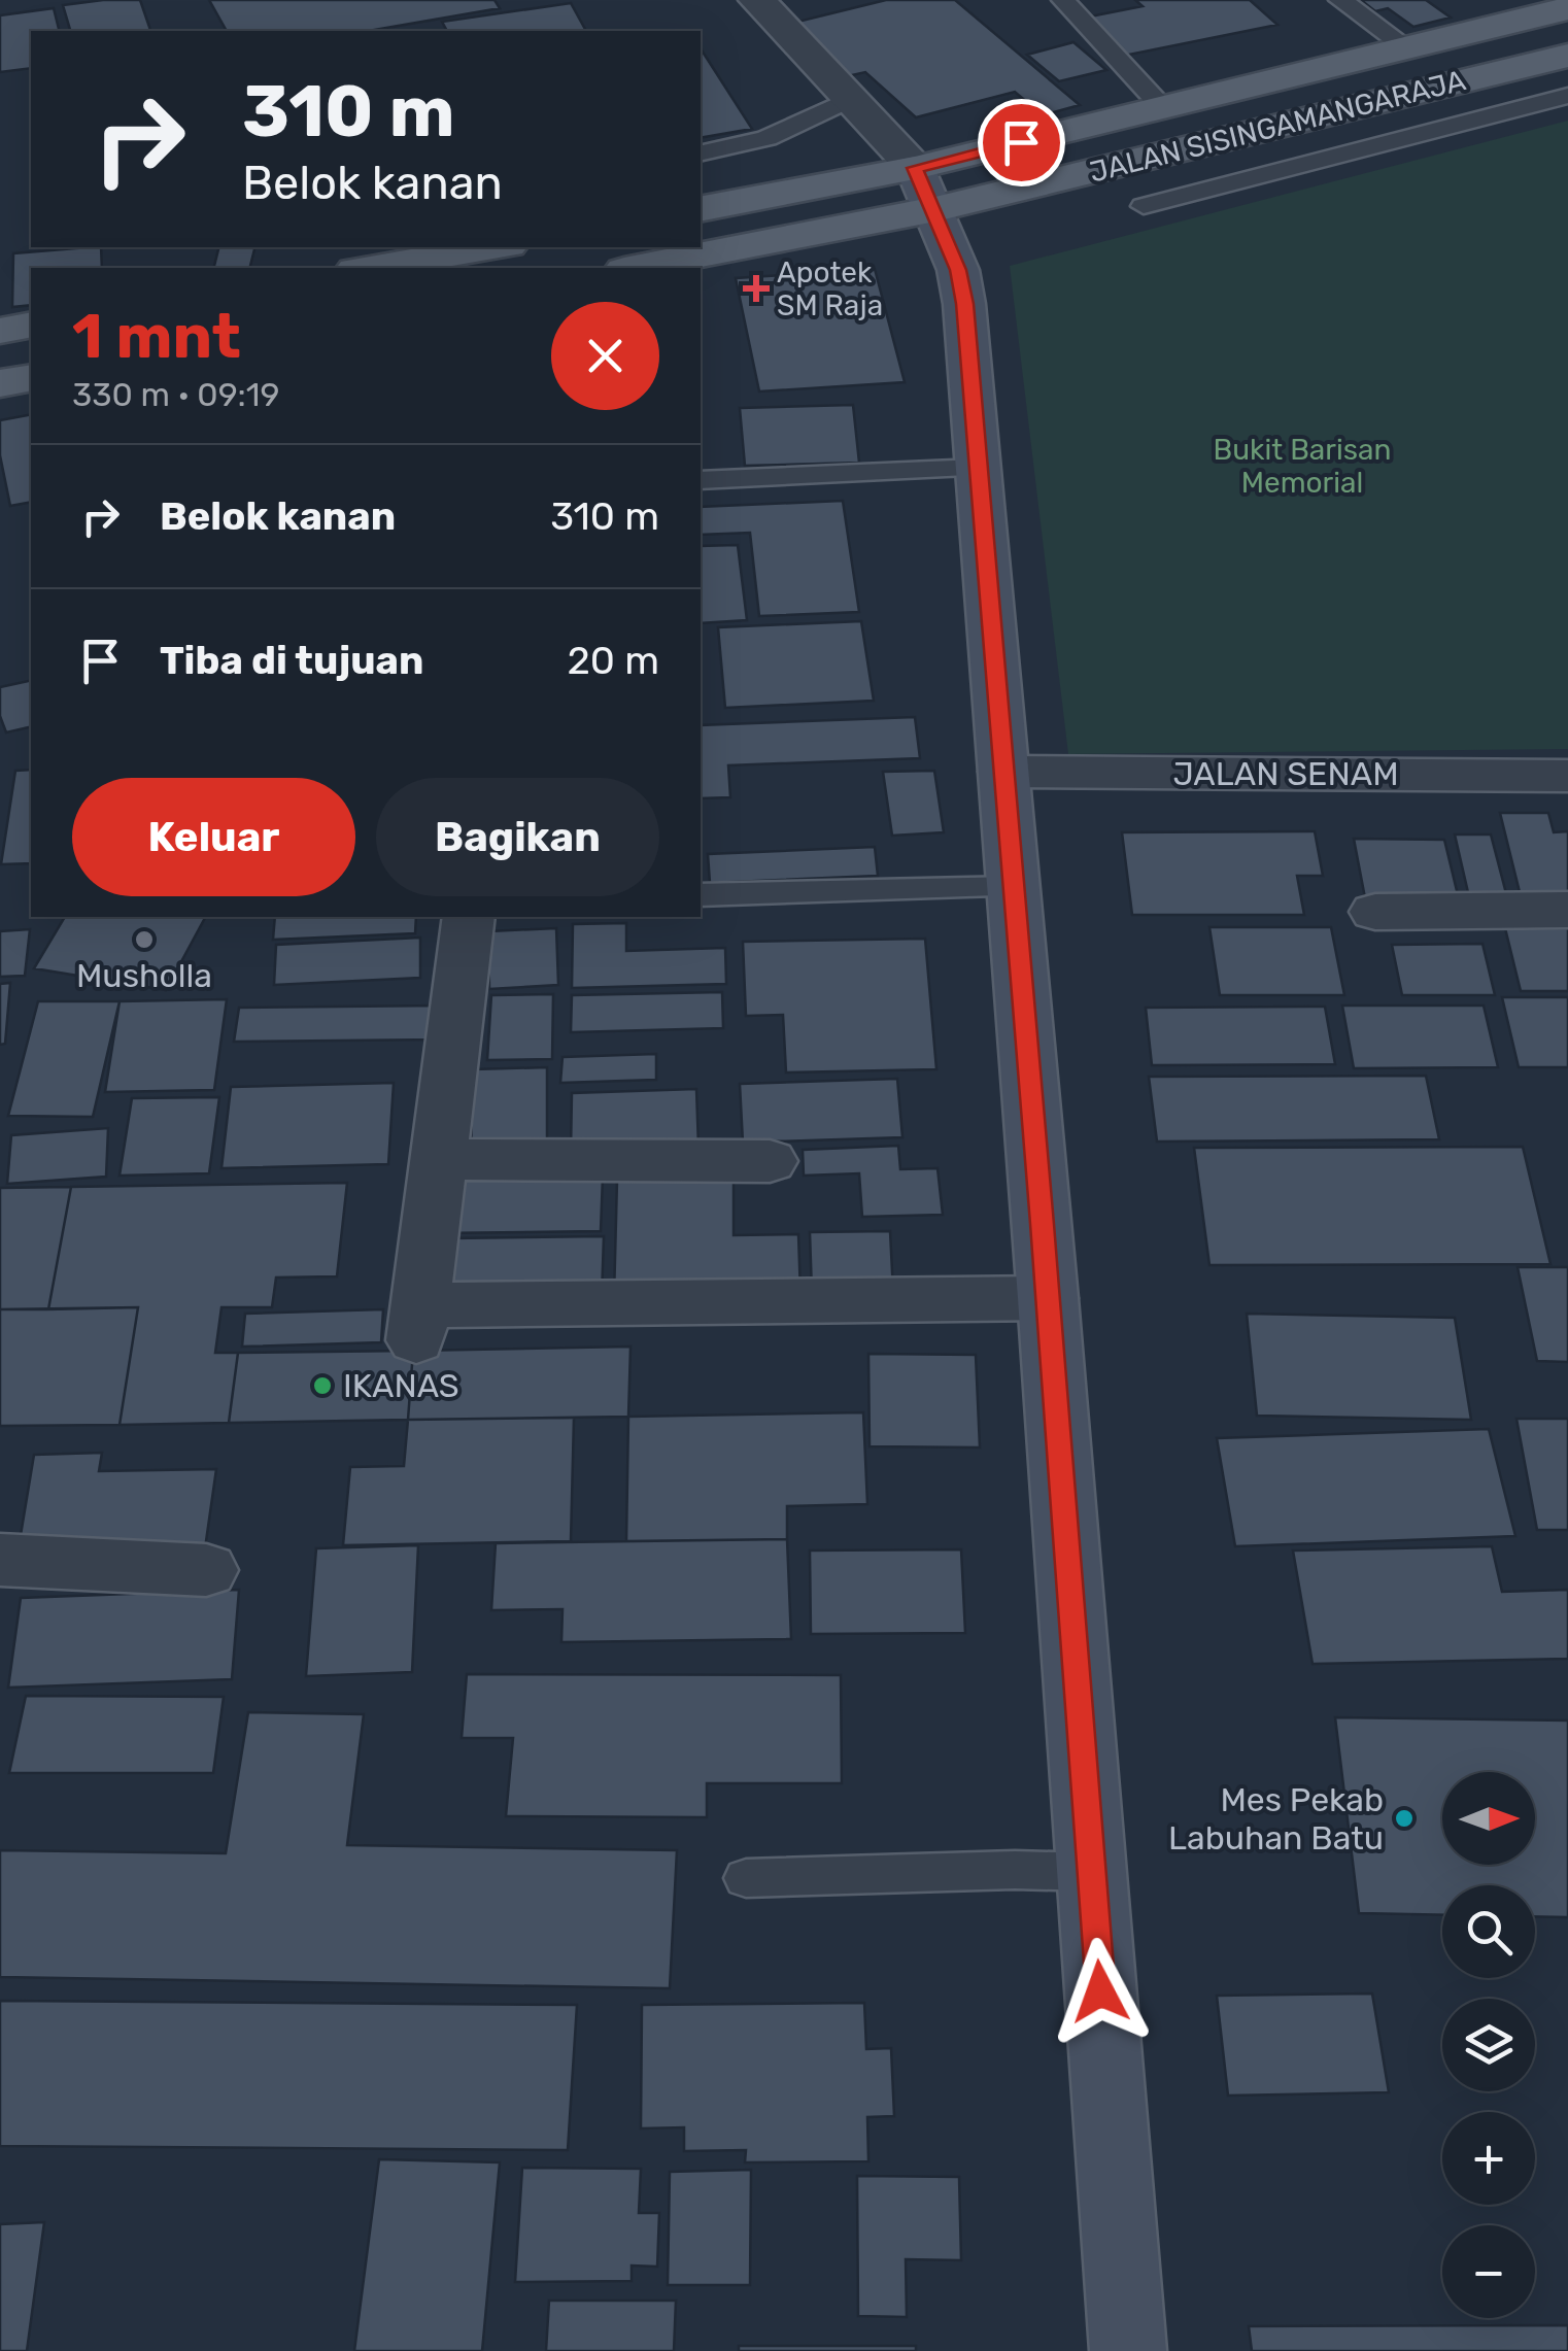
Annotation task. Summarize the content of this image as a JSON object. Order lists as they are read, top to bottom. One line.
{"streets":{"main road":["JALAN SISINGAMANGARAJA"],"street":["JALAN SENAM"]},"parks":["Bukit Barisan Memorial"],"places":{"health":["Apotek SM Raja"],"other":["Musholla","IKANAS","Mes Pekab Labuhan Batu"]},"north":"right","page":{"turn":["310 m","Belok kanan"],"heading":["1 mnt","330 m · 09:19"],"list":[{"name":"Belok kanan","value":"310 m"},{"name":"Tiba di tujuan","value":"20 m"}],"buttons":["Keluar","Bagikan"],"map_buttons":["+","−"]}}
